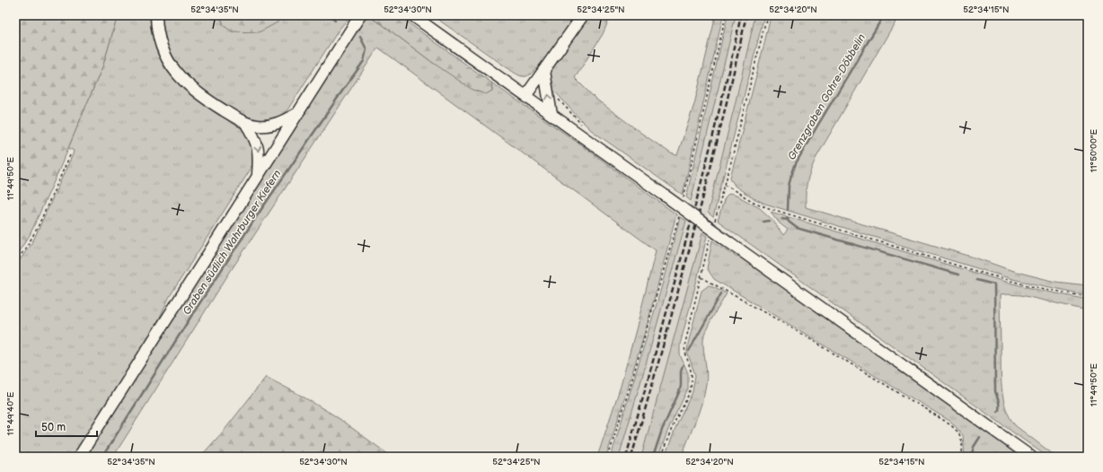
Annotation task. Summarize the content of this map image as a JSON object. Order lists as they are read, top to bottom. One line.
{"water":["Grenzgraben Gohre-Döbbelin","Graben südlich Wahrburger Kiefern"],"scale_bar":"50 m","coordinates":["52°34'35\"N","52°34'30\"N","52°34'25\"N","52°34'20\"N","52°34'15\"N","11°50'00\"E","11°49'50\"E","11°49'40\"E"]}
